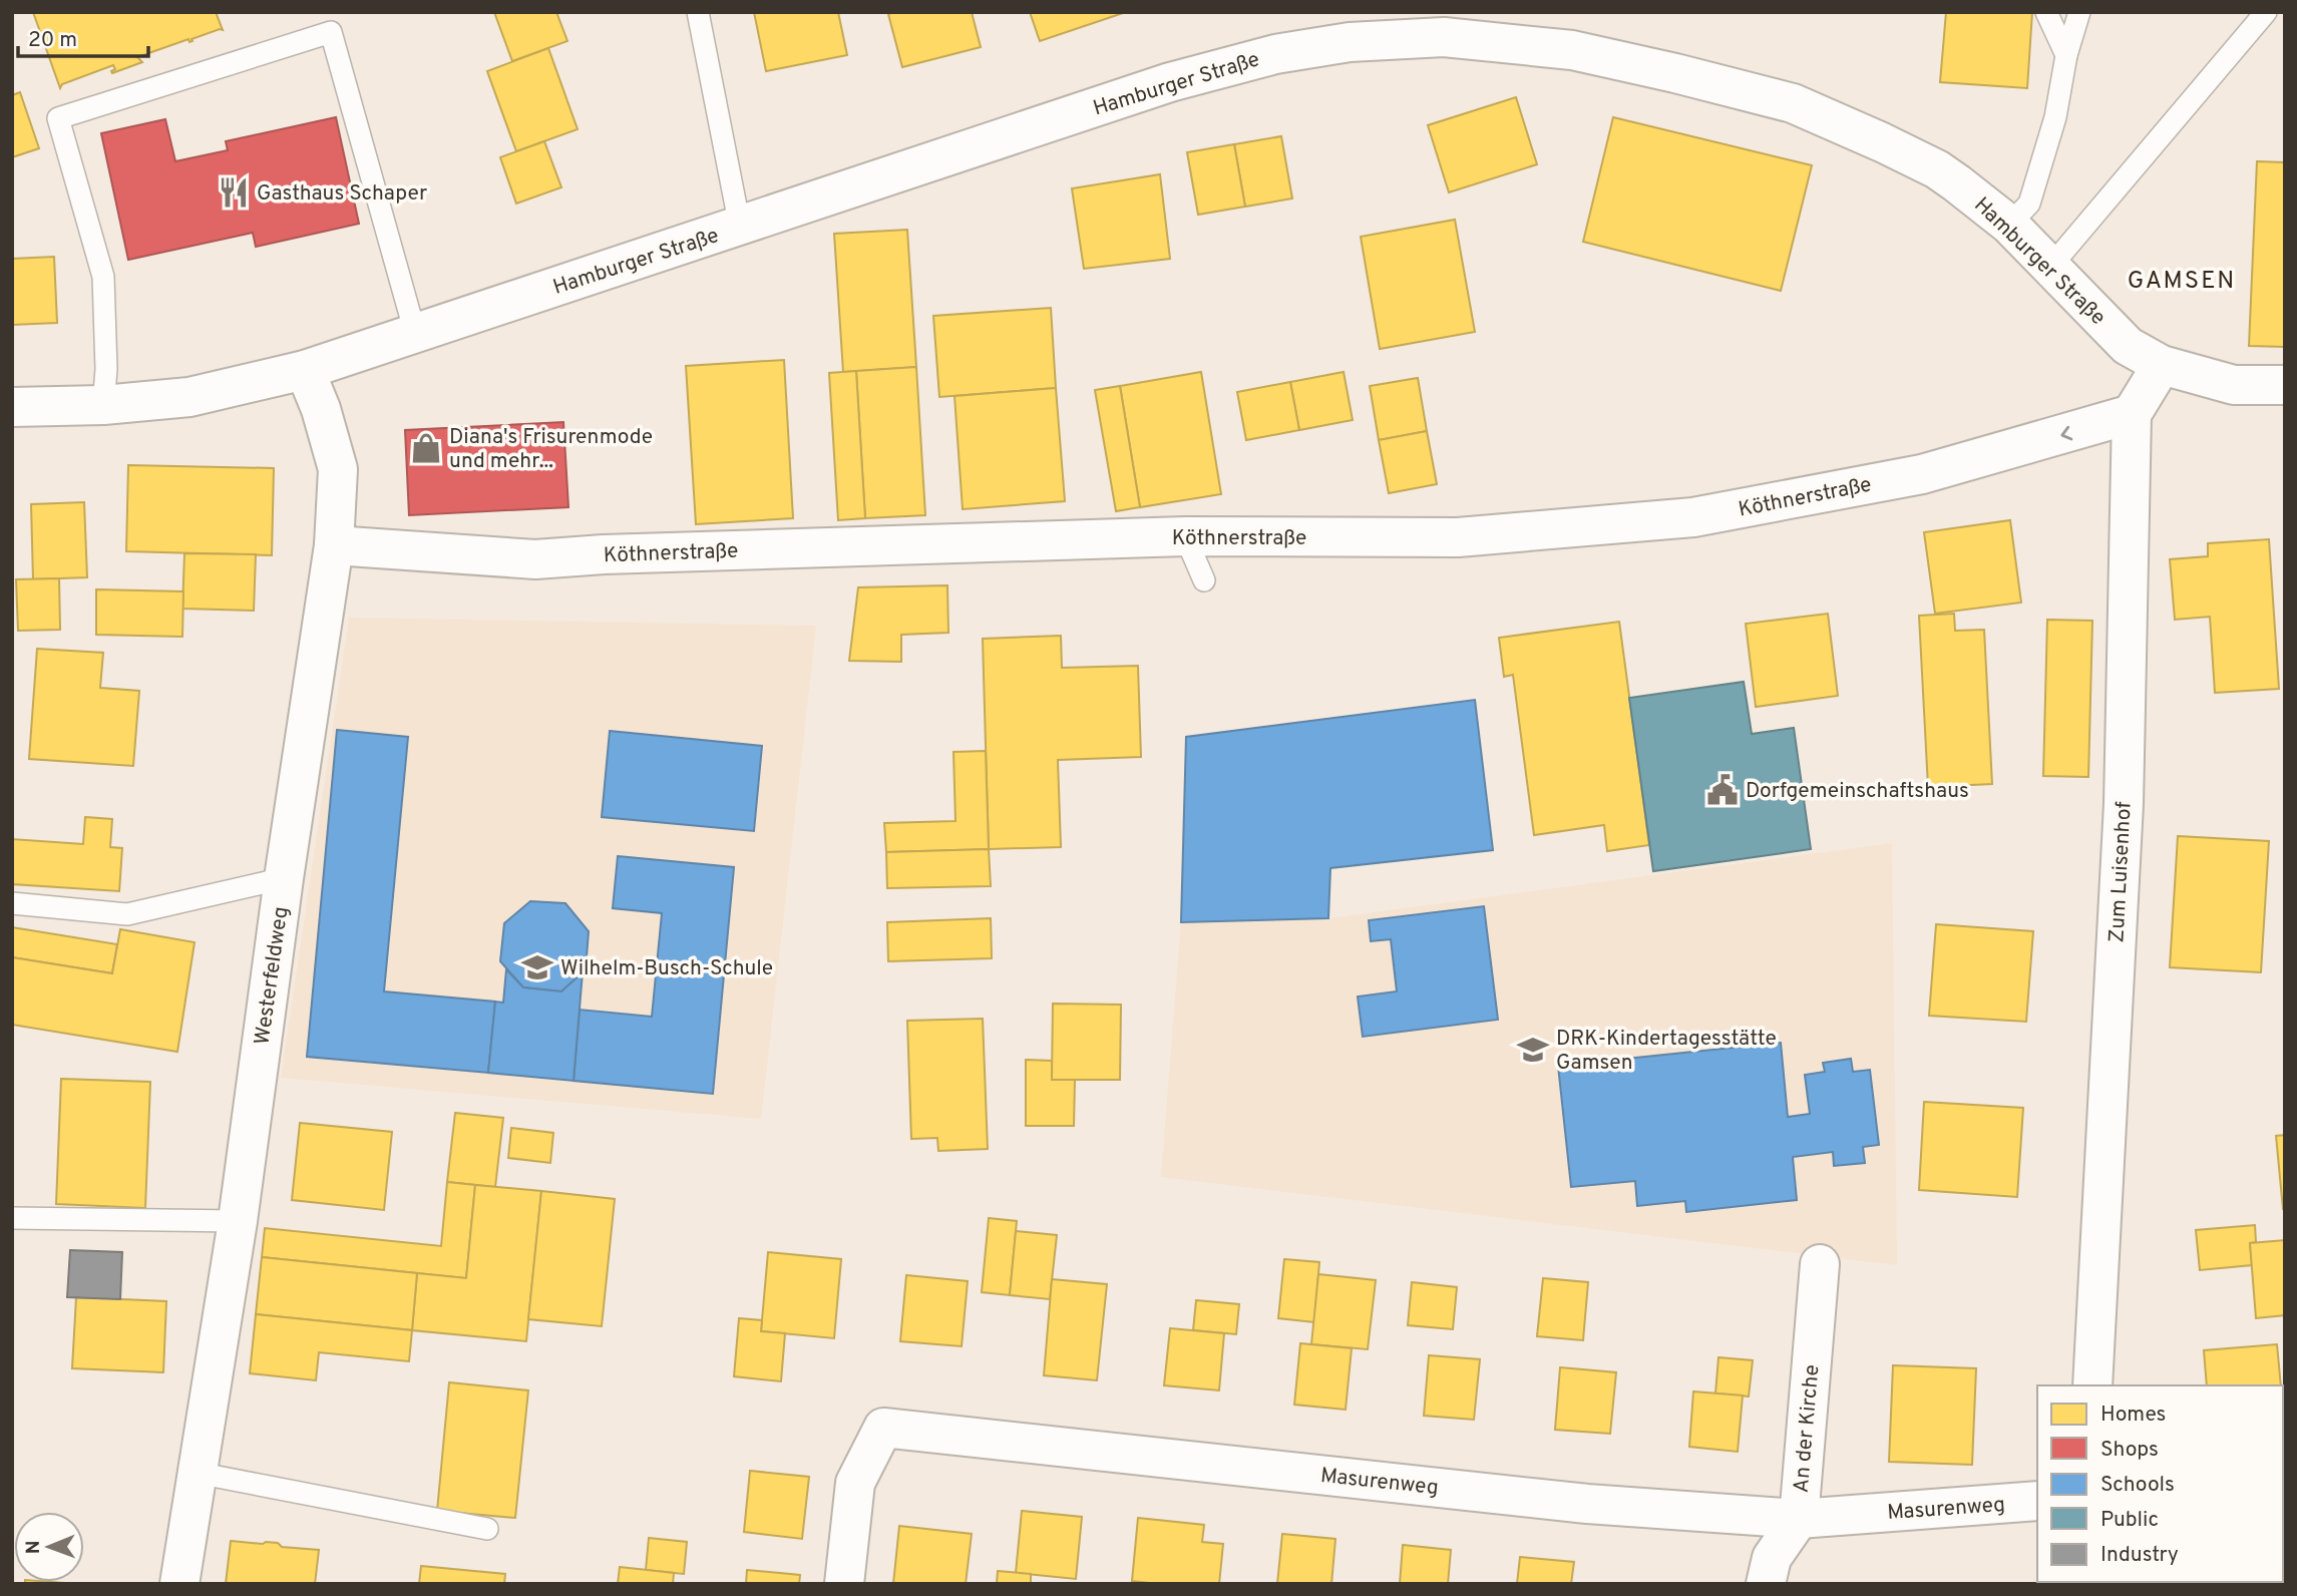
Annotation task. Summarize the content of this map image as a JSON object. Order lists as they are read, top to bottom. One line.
{"streets":{"street":["Hamburger Straße","Köthnerstraße","Zum Luisenhof","Westerfeldweg","An der Kirche","Masurenweg"]},"crossings":[["Hamburger Straße","Westerfeldweg"],["Köthnerstraße","Zum Luisenhof"],["Köthnerstraße","Westerfeldweg"],["An der Kirche","Masurenweg"]],"one_way":["Köthnerstraße"],"districts":["GAMSEN"],"places":{"restaurant":["Gasthaus Schaper"],"shop":["Diana's Frisurenmode und mehr..."],"public building":["Dorfgemeinschaftshaus"],"school or university":["Wilhelm-Busch-Schule","DRK-Kindertagesstätte Gamsen"]},"legend":["Homes","Shops","Schools","Public","Industry"],"scale_bar":"20 m","north":"left"}
